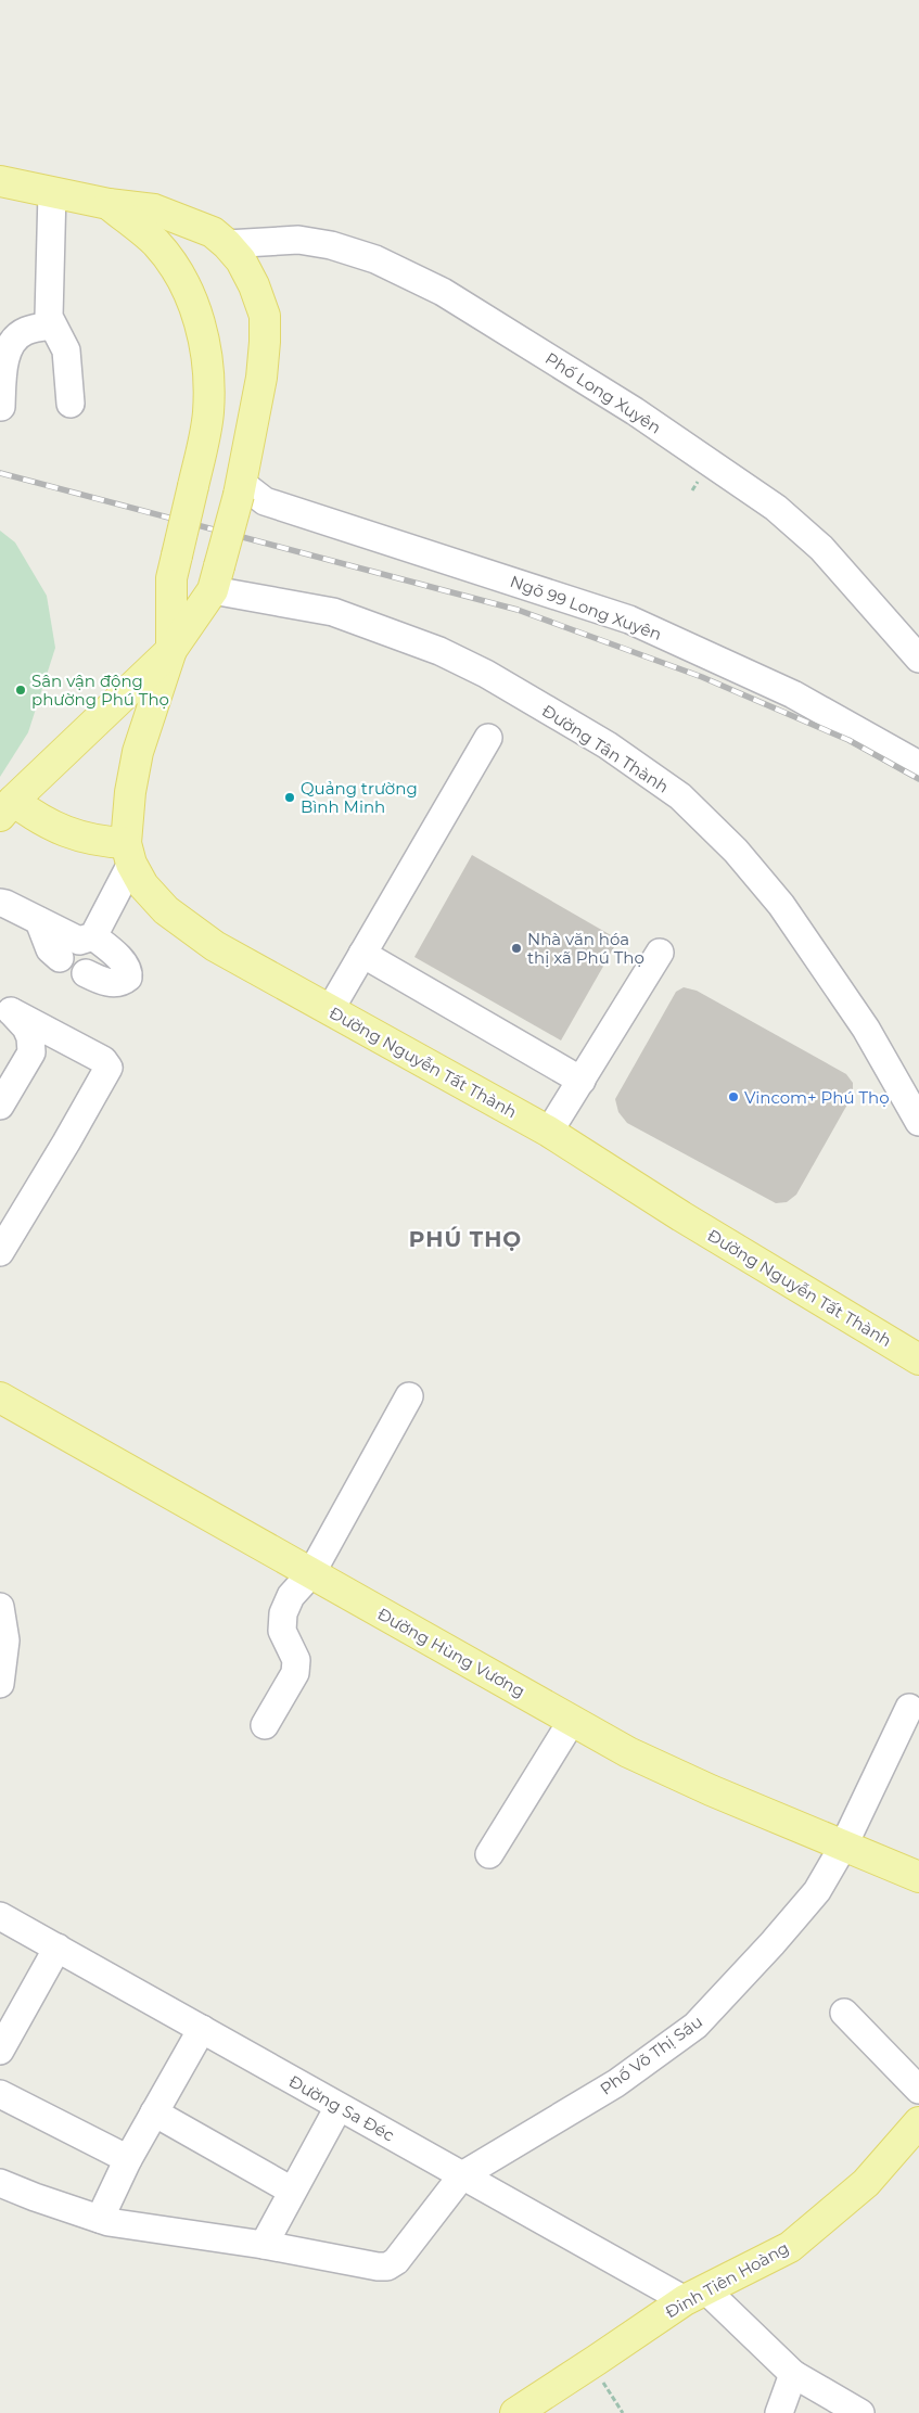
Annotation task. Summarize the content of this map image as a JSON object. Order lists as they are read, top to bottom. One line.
{"streets":{"main road":["Đường Nguyễn Tất Thành","Đường Hùng Vương","Đinh Tiên Hoàng"],"street":["Phố Long Xuyên","Ngõ 99 Long Xuyên","Đường Tân Thành","Phố Võ Thị Sáu","Đường Sa Đéc"]},"crossings":[["Đường Hùng Vương","Phố Võ Thị Sáu"],["Phố Võ Thị Sáu","Đường Sa Đéc"],["Đường Sa Đéc","Đinh Tiên Hoàng"]],"districts":["PHÚ THỌ"],"places":["Sân vận động phường Phú Thọ","Quảng trường Bình Minh","Nhà văn hóa thị xã Phú Thọ","Vincom+ Phú Thọ"]}
